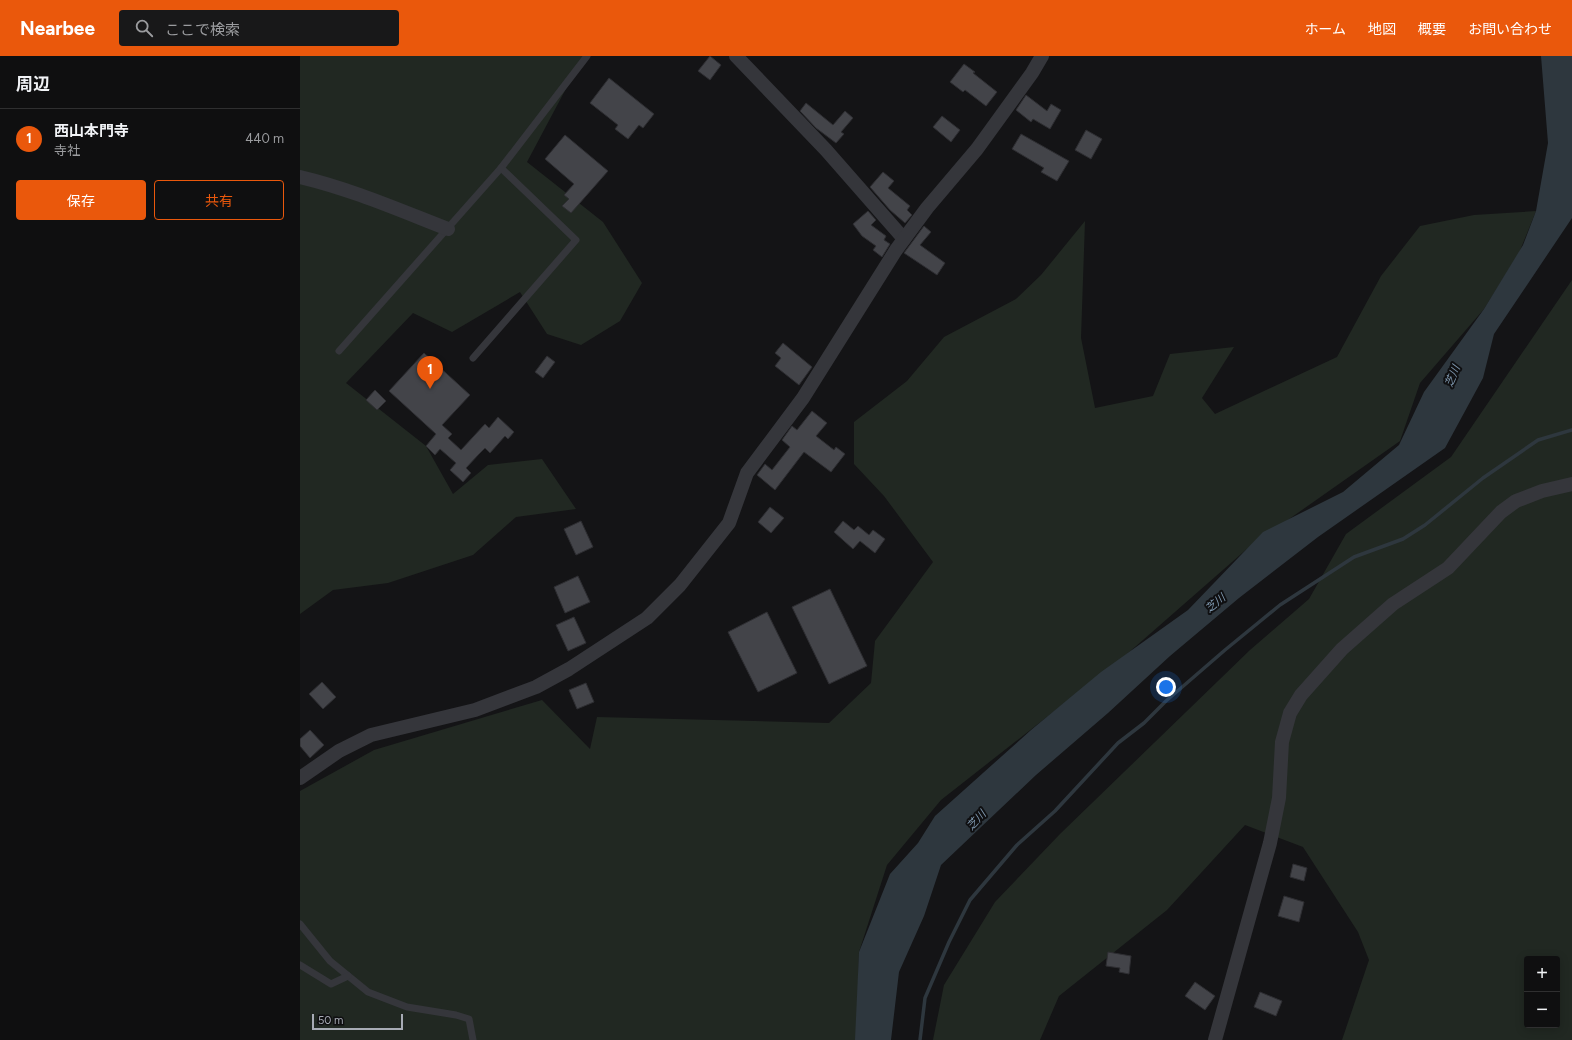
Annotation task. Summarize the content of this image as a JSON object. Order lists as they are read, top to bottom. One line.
{"water":["芝川"],"scale_bar":"50 m","page":{"header":"Nearbee","search":"ここで検索","nav":["ホーム","地図","概要","お問い合わせ"],"heading":"周辺","list":[{"mark":"1","name":"西山本門寺","note":"寺社","value":"440 m"}],"buttons":["保存","共有"],"pins":"1","map_buttons":["+","−"],"scale":"50 m"}}
